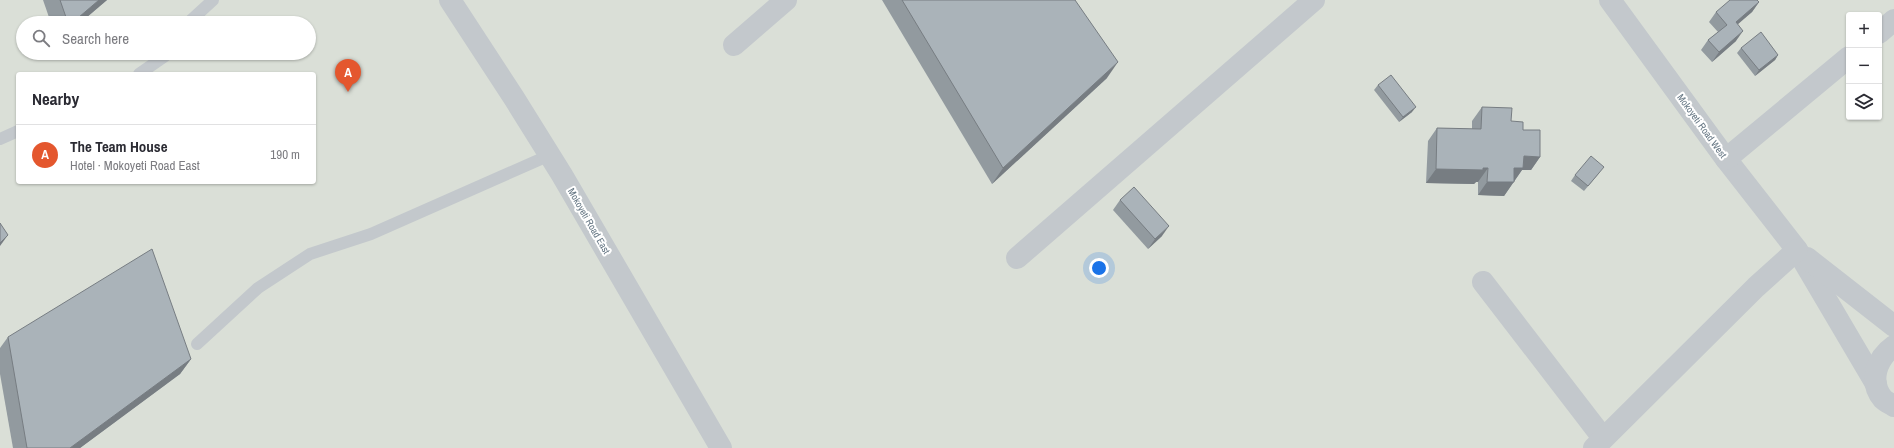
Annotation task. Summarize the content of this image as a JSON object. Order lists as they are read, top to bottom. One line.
{"streets":{"street":["Mokoyeti Road West","Mokoyeti Road East"]},"page":{"map_buttons":["+","−"],"search":"Search here","pins":"A","heading":"Nearby","list":[{"mark":"A","name":"The Team House","note":"Hotel · Mokoyeti Road East","value":"190 m"}]}}
